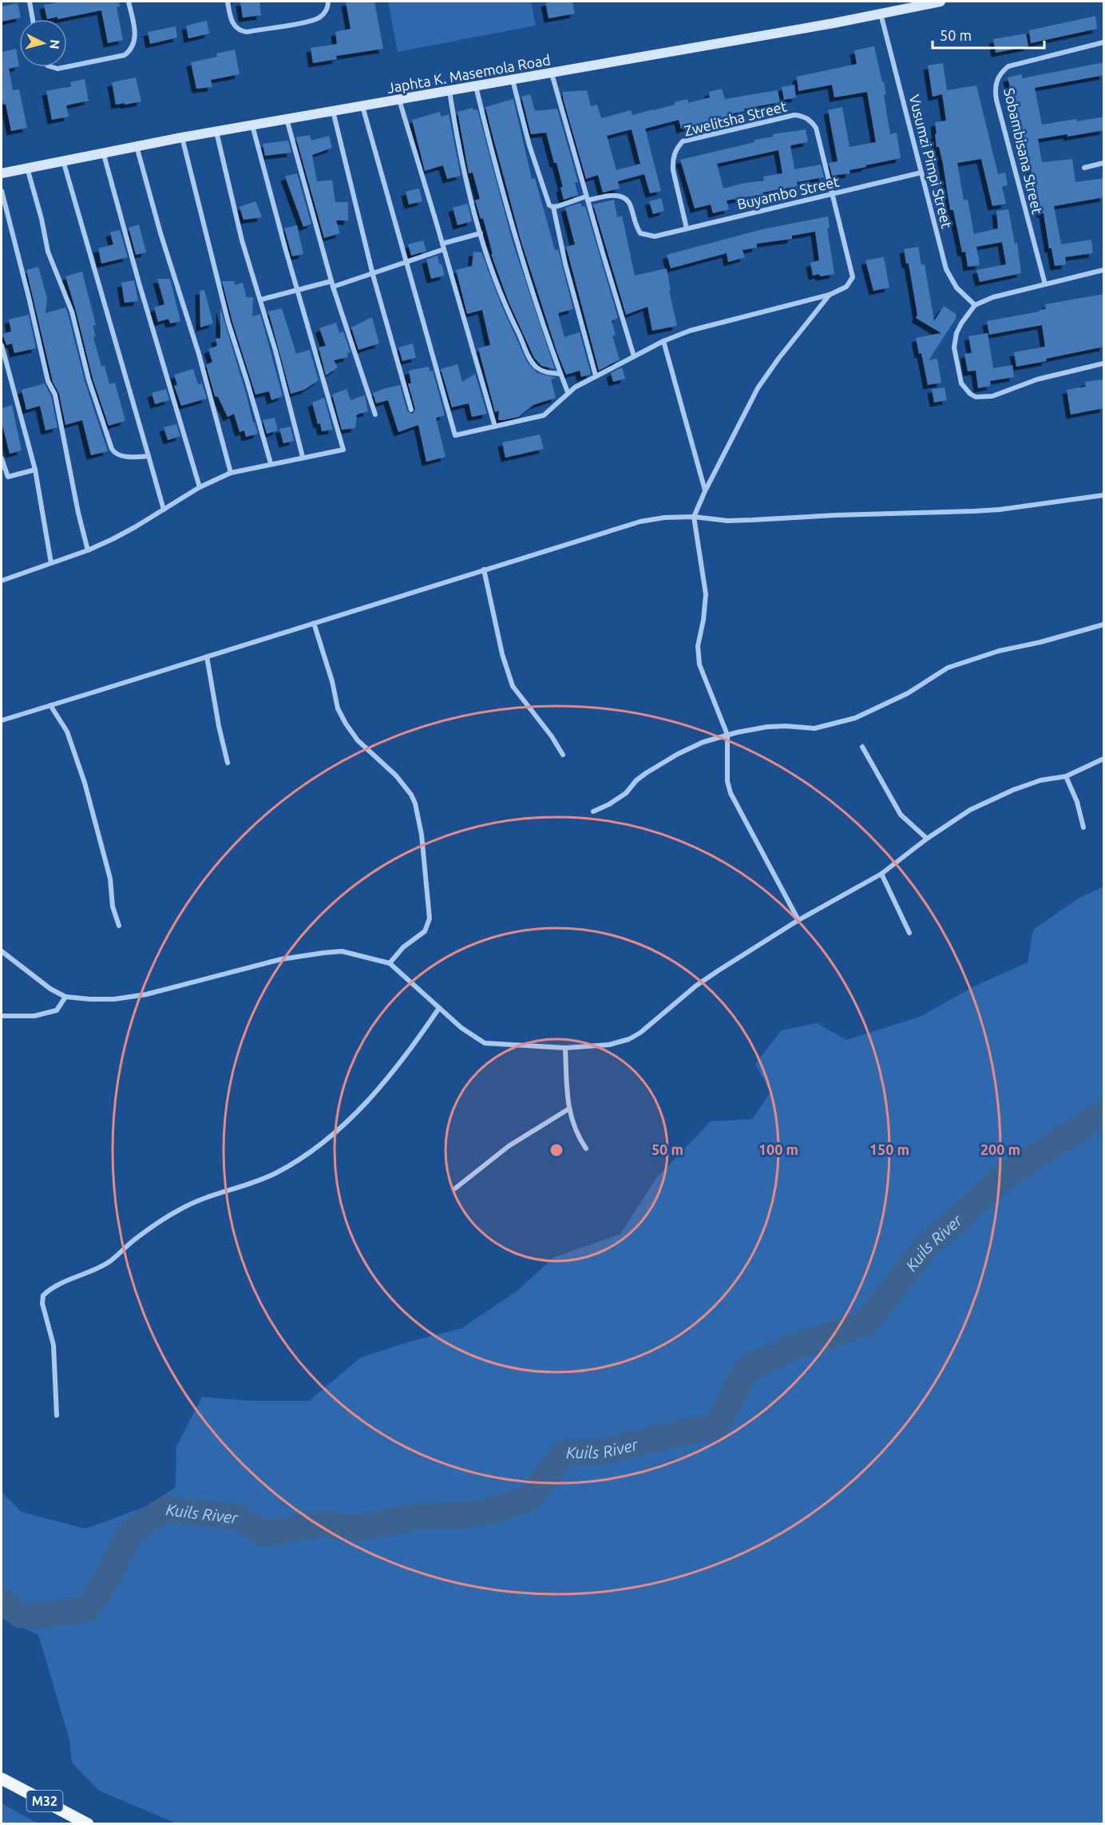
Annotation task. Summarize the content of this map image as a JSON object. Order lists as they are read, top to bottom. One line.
{"streets":{"main road":["Japhta K. Masemola Road","M32"],"street":["Zwelitsha Street","Sobambisana Street","Vusumzi Pimpi Street","Buyambo Street"]},"crossings":[["Japhta K. Masemola Road","Vusumzi Pimpi Street"],["Zwelitsha Street","Buyambo Street"],["Vusumzi Pimpi Street","Buyambo Street"]],"water":["Kuils River"],"scale_bar":"50 m","north":"right","rings":["50 m","100 m","150 m","200 m"]}
